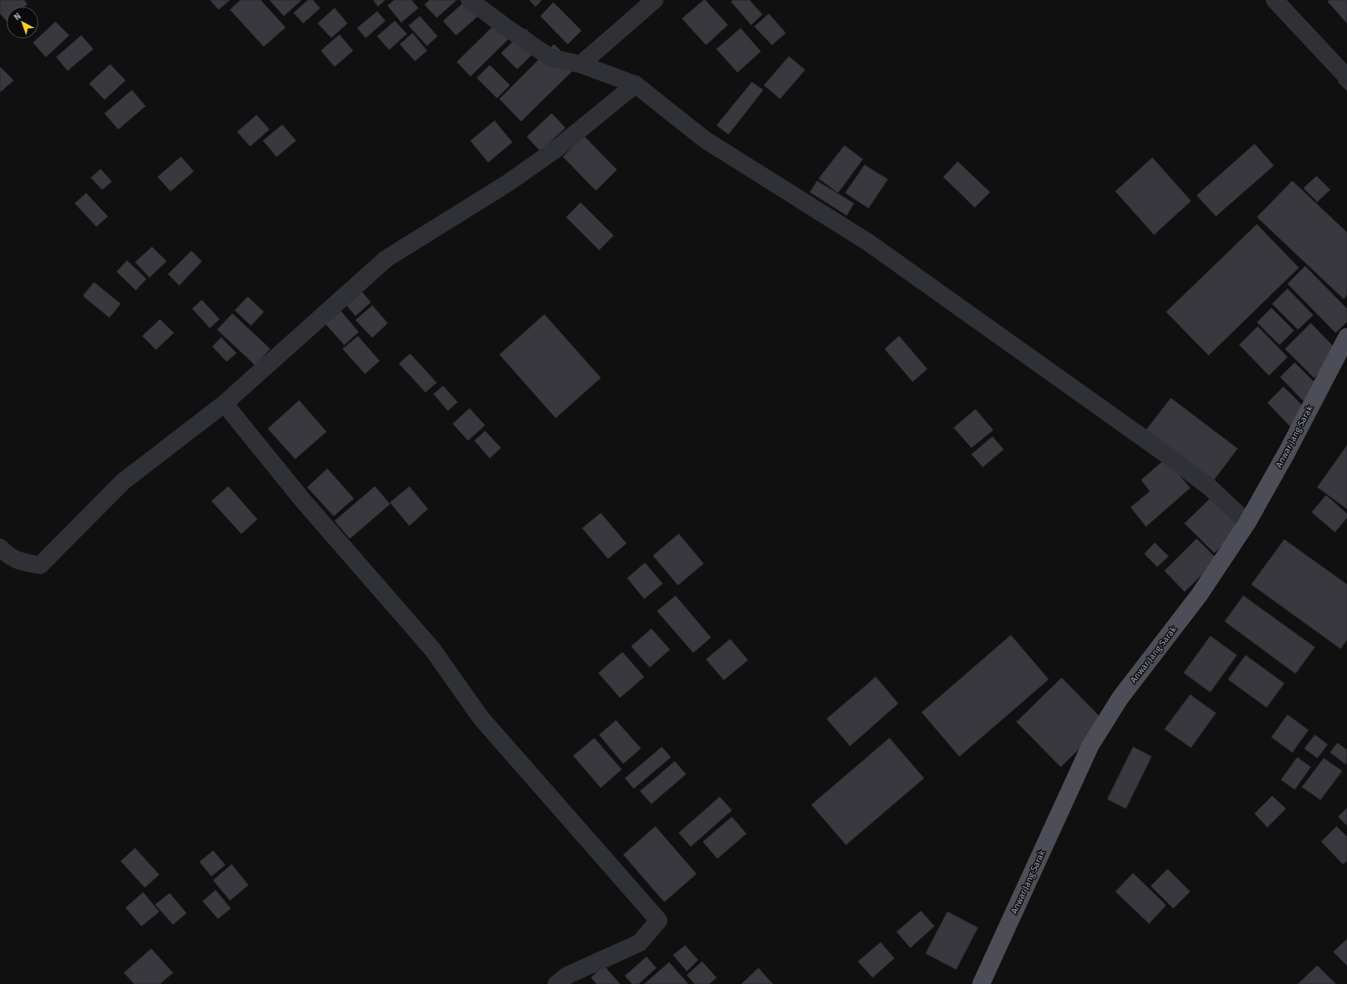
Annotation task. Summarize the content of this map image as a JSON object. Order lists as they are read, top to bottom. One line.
{"streets":{"main road":["Anwar Jang Sarak"]},"north":"top left"}
